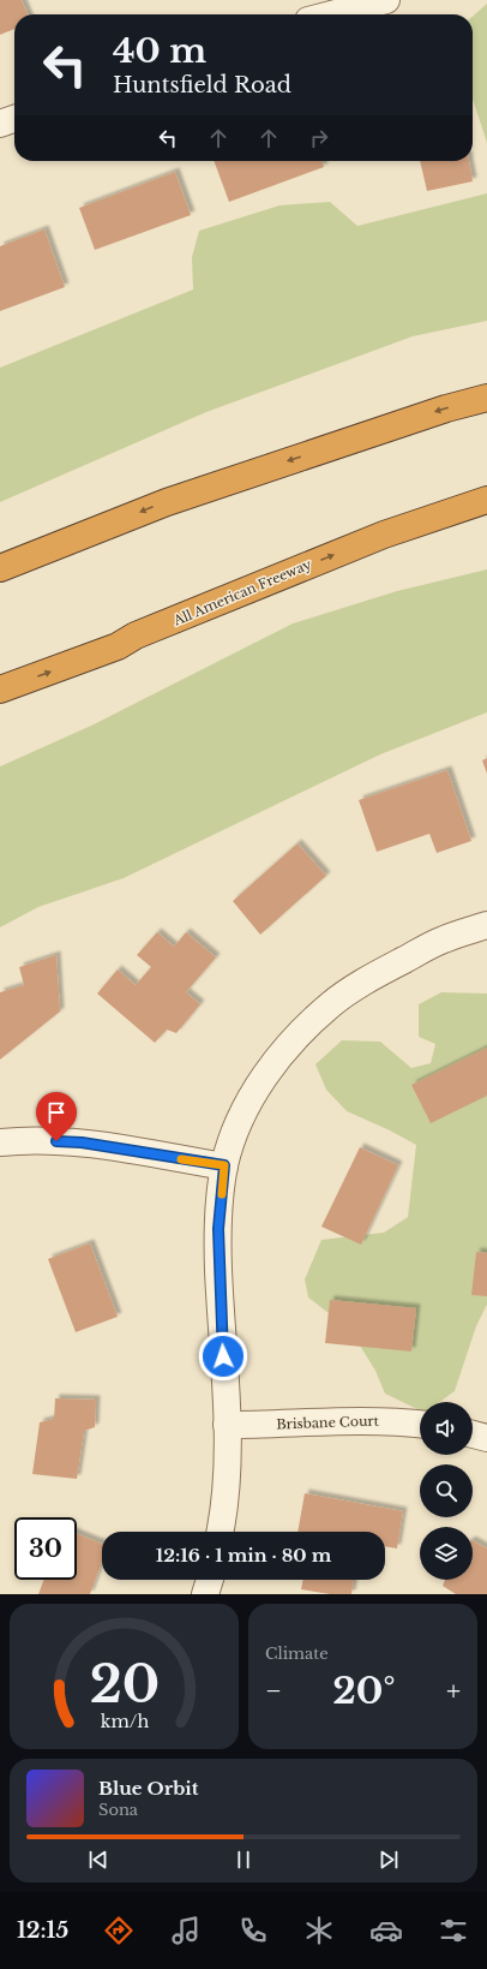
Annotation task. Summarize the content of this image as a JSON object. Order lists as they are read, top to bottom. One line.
{"streets":{"highway":["All American Freeway"],"street":["Brisbane Court"]},"page":{"turn":["40 m","Huntsfield Road"],"limit":"30","trip":"12:16 · 1 min · 80 m","tile":"Climate","heat":["−","20°","+"],"song":["Blue Orbit","Sona"],"tabs":"12:15","gauge":["20","km/h"]}}
